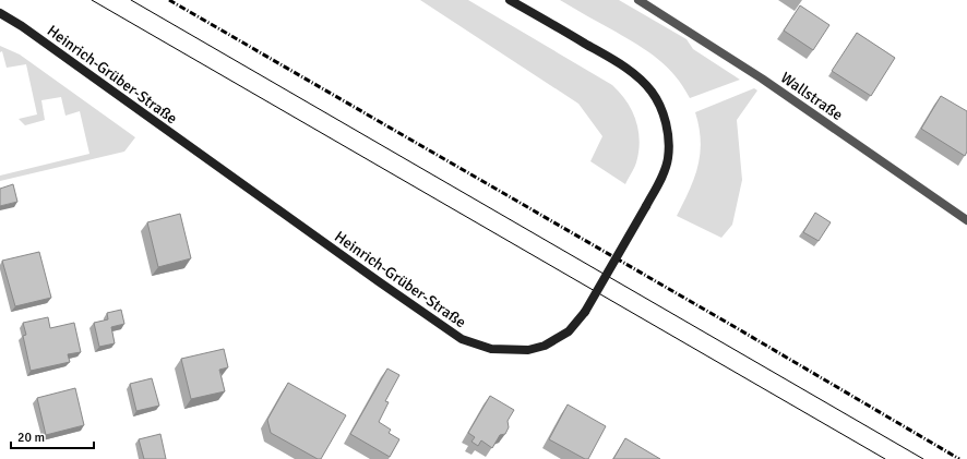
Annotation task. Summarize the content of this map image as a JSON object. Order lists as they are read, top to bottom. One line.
{"streets":{"street":["Heinrich-Grüber-Straße","Wallstraße"]},"scale_bar":"20 m"}
